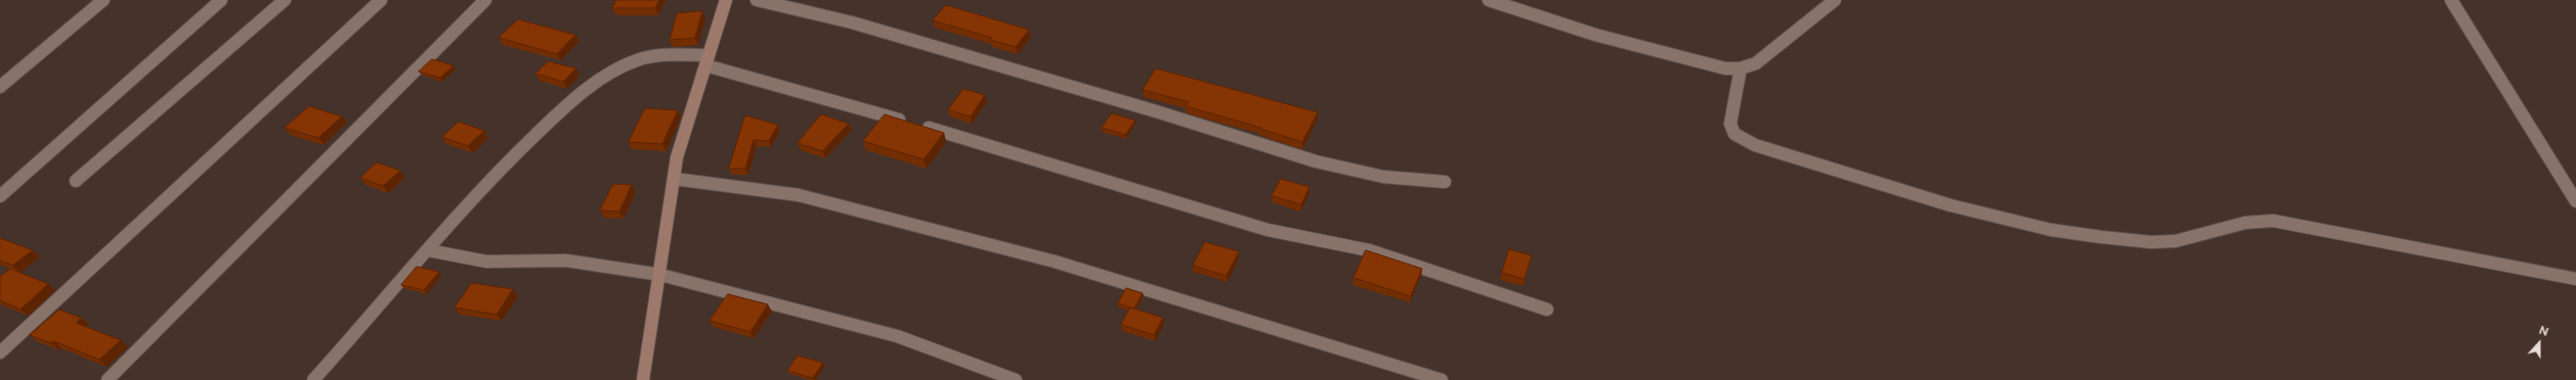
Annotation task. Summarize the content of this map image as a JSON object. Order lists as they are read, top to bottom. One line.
{"north":"top"}
